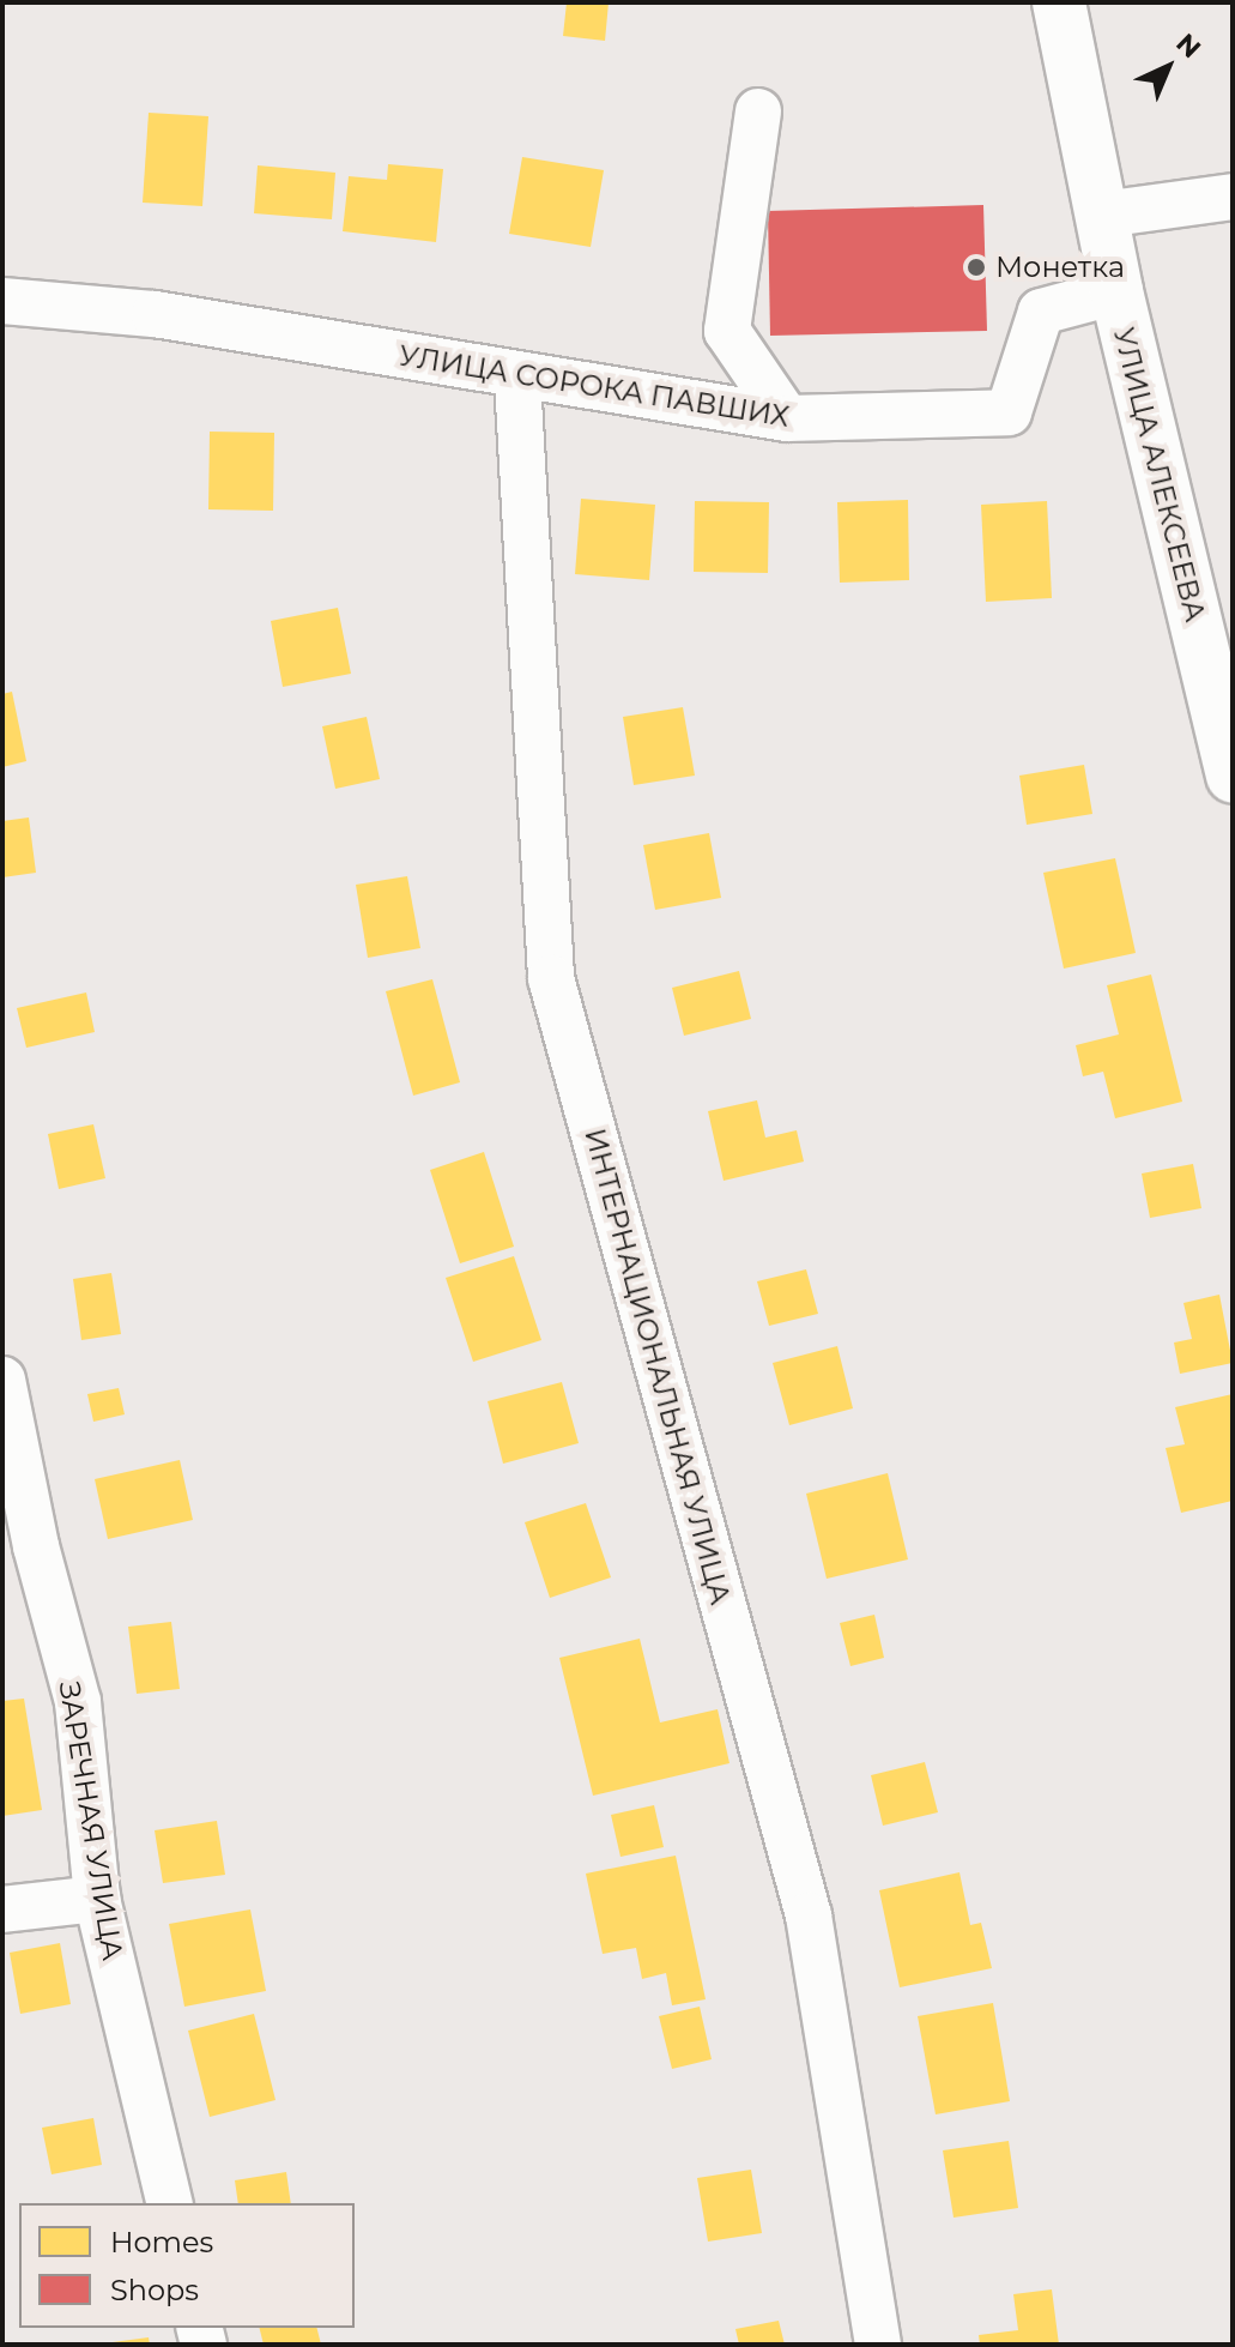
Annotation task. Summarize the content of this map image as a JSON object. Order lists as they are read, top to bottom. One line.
{"streets":{"main road":["УЛИЦА АЛЕКСЕЕВА"],"street":["УЛИЦА СОРОКА ПАВШИХ","ИНТЕРНАЦИОНАЛЬНАЯ УЛИЦА","ЗАРЕЧНАЯ УЛИЦА"]},"crossings":[["УЛИЦА СОРОКА ПАВШИХ","УЛИЦА АЛЕКСЕЕВА"],["УЛИЦА СОРОКА ПАВШИХ","ИНТЕРНАЦИОНАЛЬНАЯ УЛИЦА"]],"places":["Монетка"],"legend":["Homes","Shops"],"north":"top right"}
